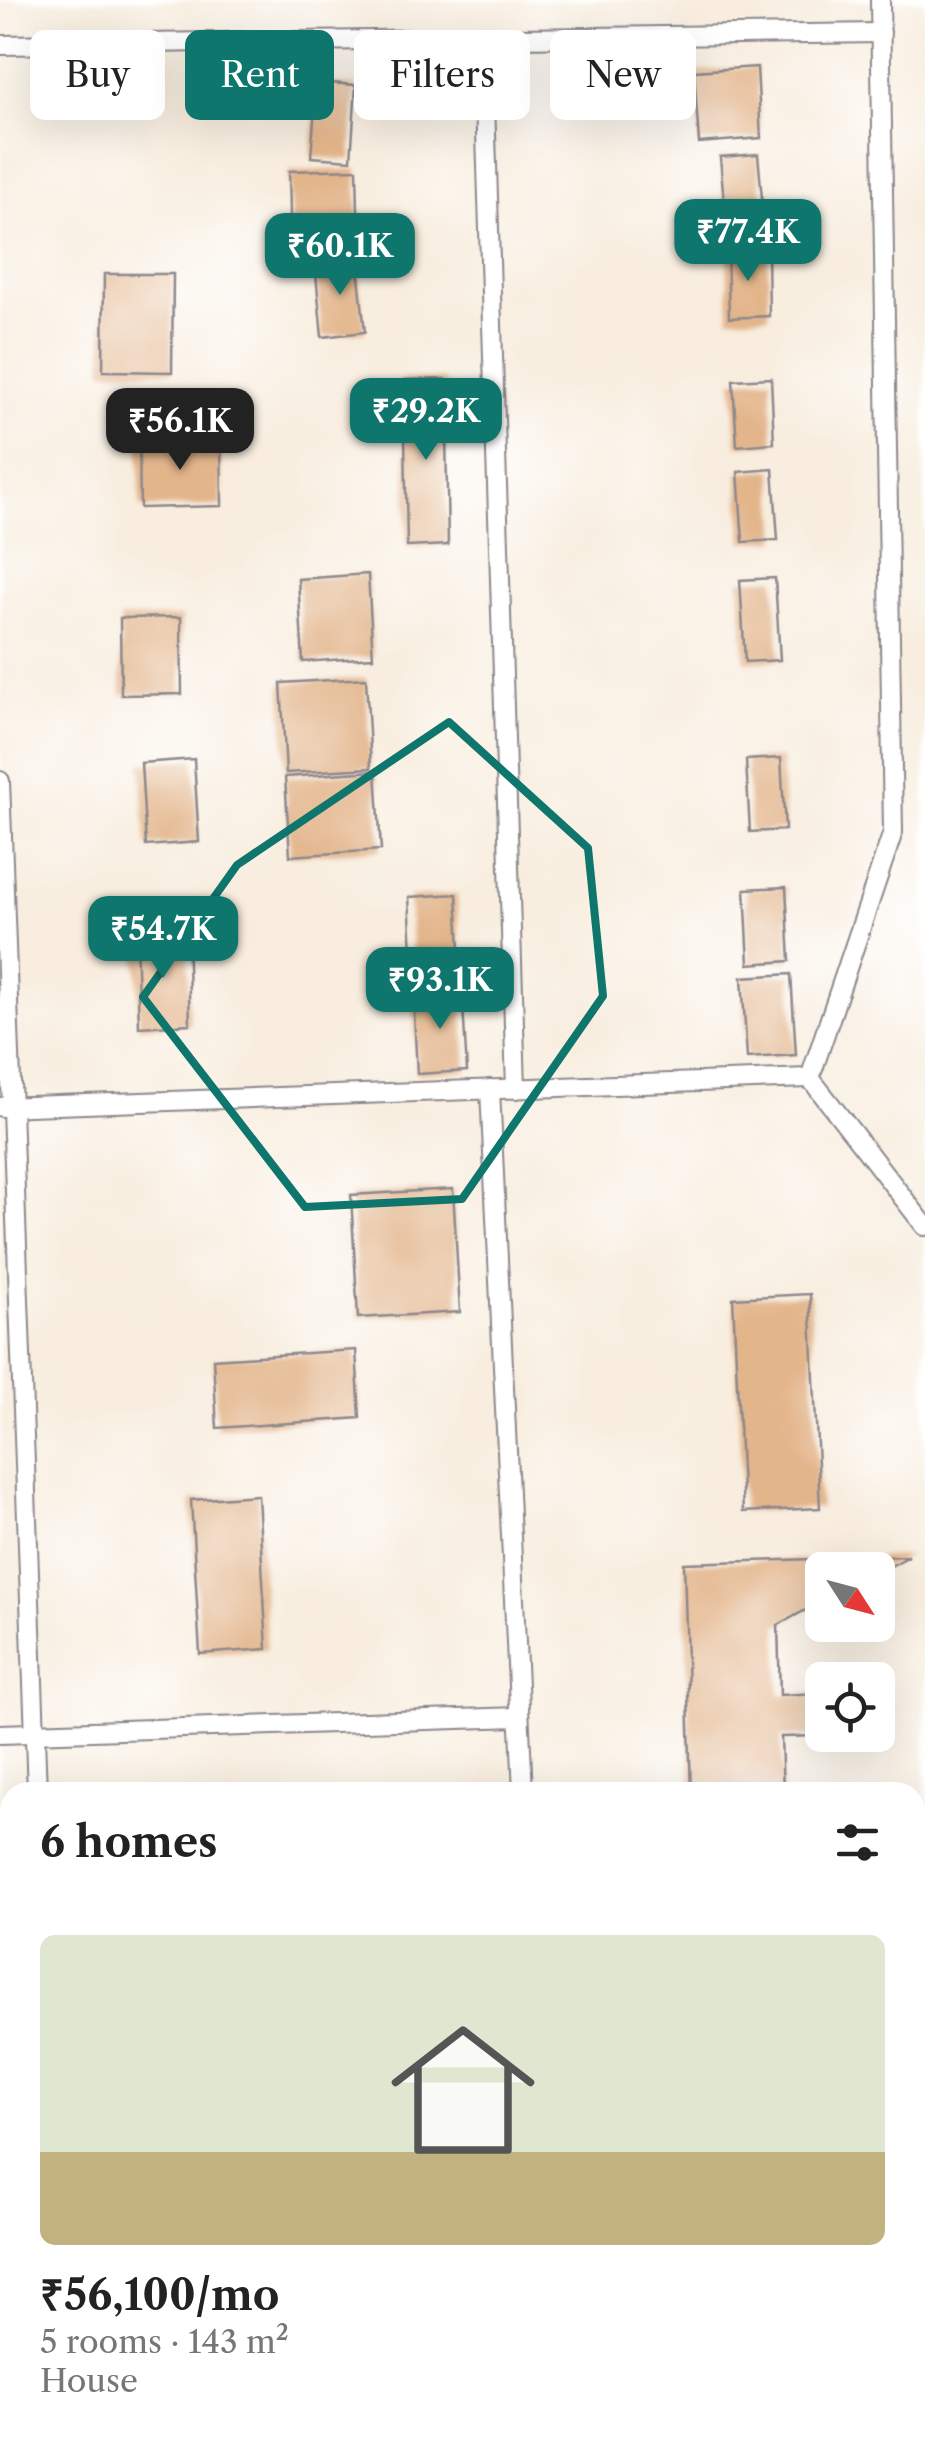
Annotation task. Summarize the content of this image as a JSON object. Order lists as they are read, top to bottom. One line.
{"north":"bottom right","page":{"chip":["Buy","Rent","Filters","New"],"price":["₹77.4K","₹60.1K","₹29.2K","₹56.1K","₹54.7K","₹93.1K"],"heading":"6 homes","list":[{"name":"₹56,100/mo","note":"5 rooms · 143 m² · House"}]}}
